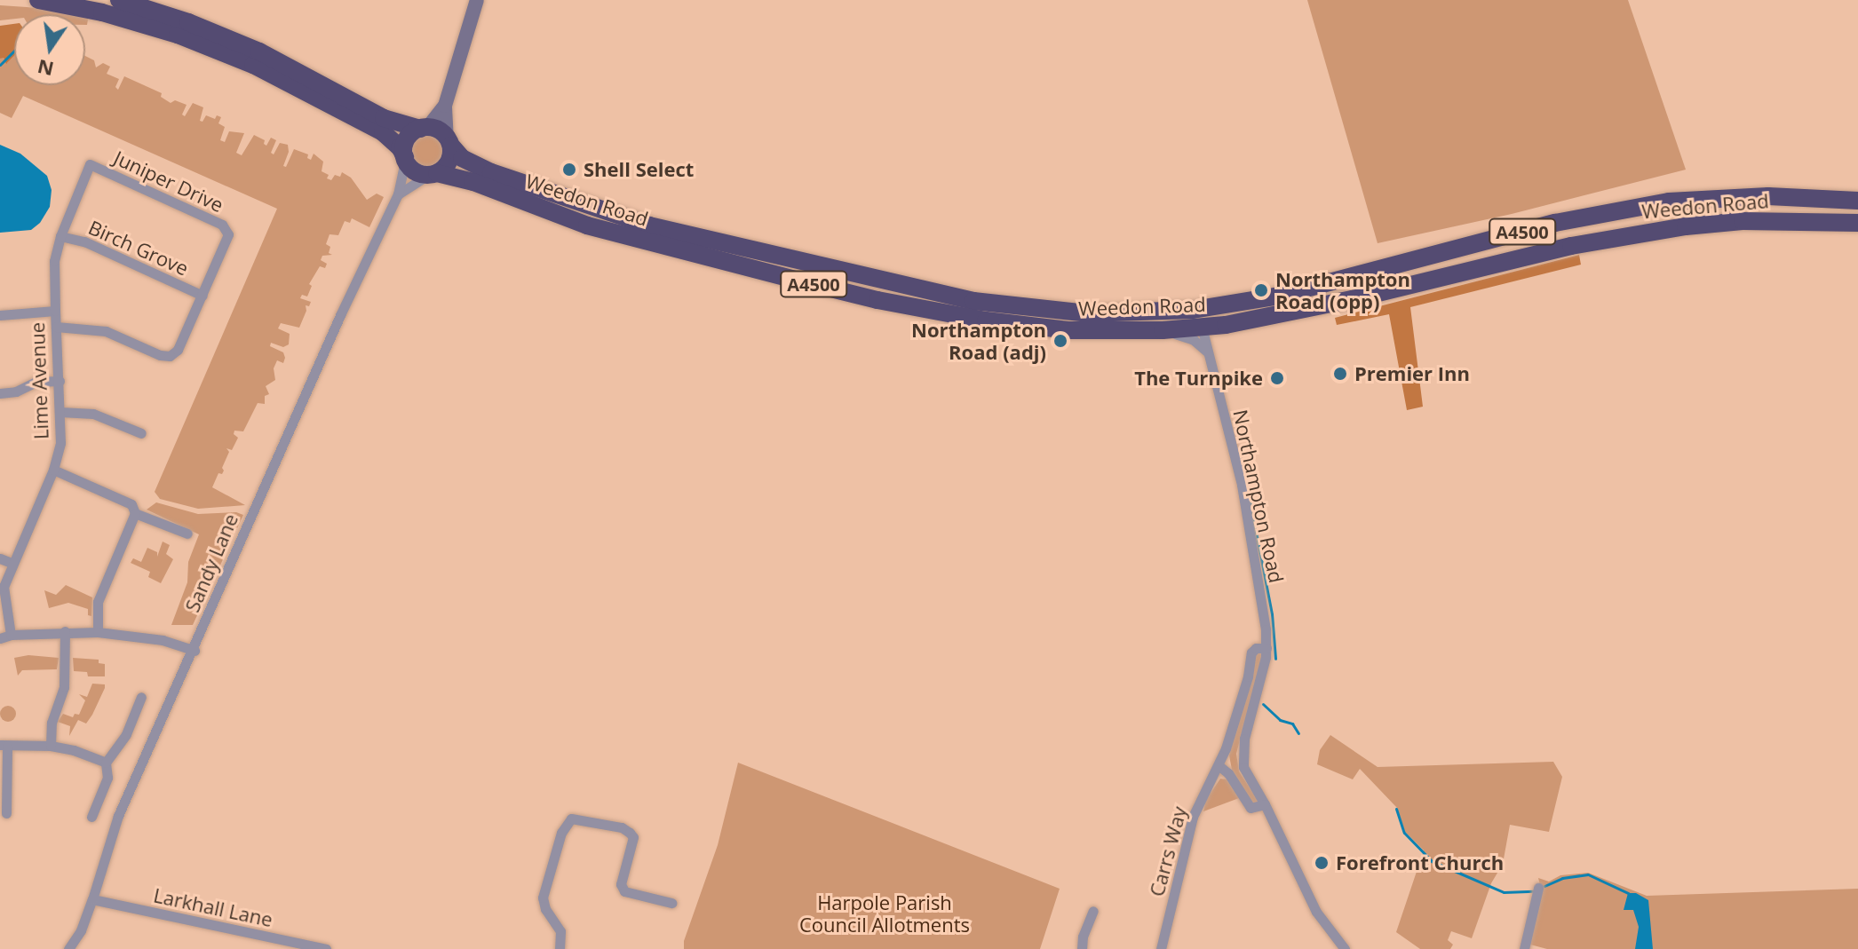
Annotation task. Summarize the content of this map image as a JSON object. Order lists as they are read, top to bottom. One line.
{"streets":{"highway":["Weedon Road","A4500"],"street":["Juniper Drive","Birch Grove","Lime Avenue","Northampton Road","Sandy Lane","Carrs Way","Larkhall Lane"]},"crossings":[["Juniper Drive","Birch Grove"],["Juniper Drive","Lime Avenue"],["Weedon Road","Northampton Road"],["Birch Grove","Lime Avenue"],["Northampton Road","Carrs Way"],["Sandy Lane","Larkhall Lane"]],"parks":["Harpole Parish Council Allotments"],"places":["Shell Select","Northampton Road (opp)","Northampton Road (adj)","Premier Inn","The Turnpike","Forefront Church"],"north":"bottom"}
